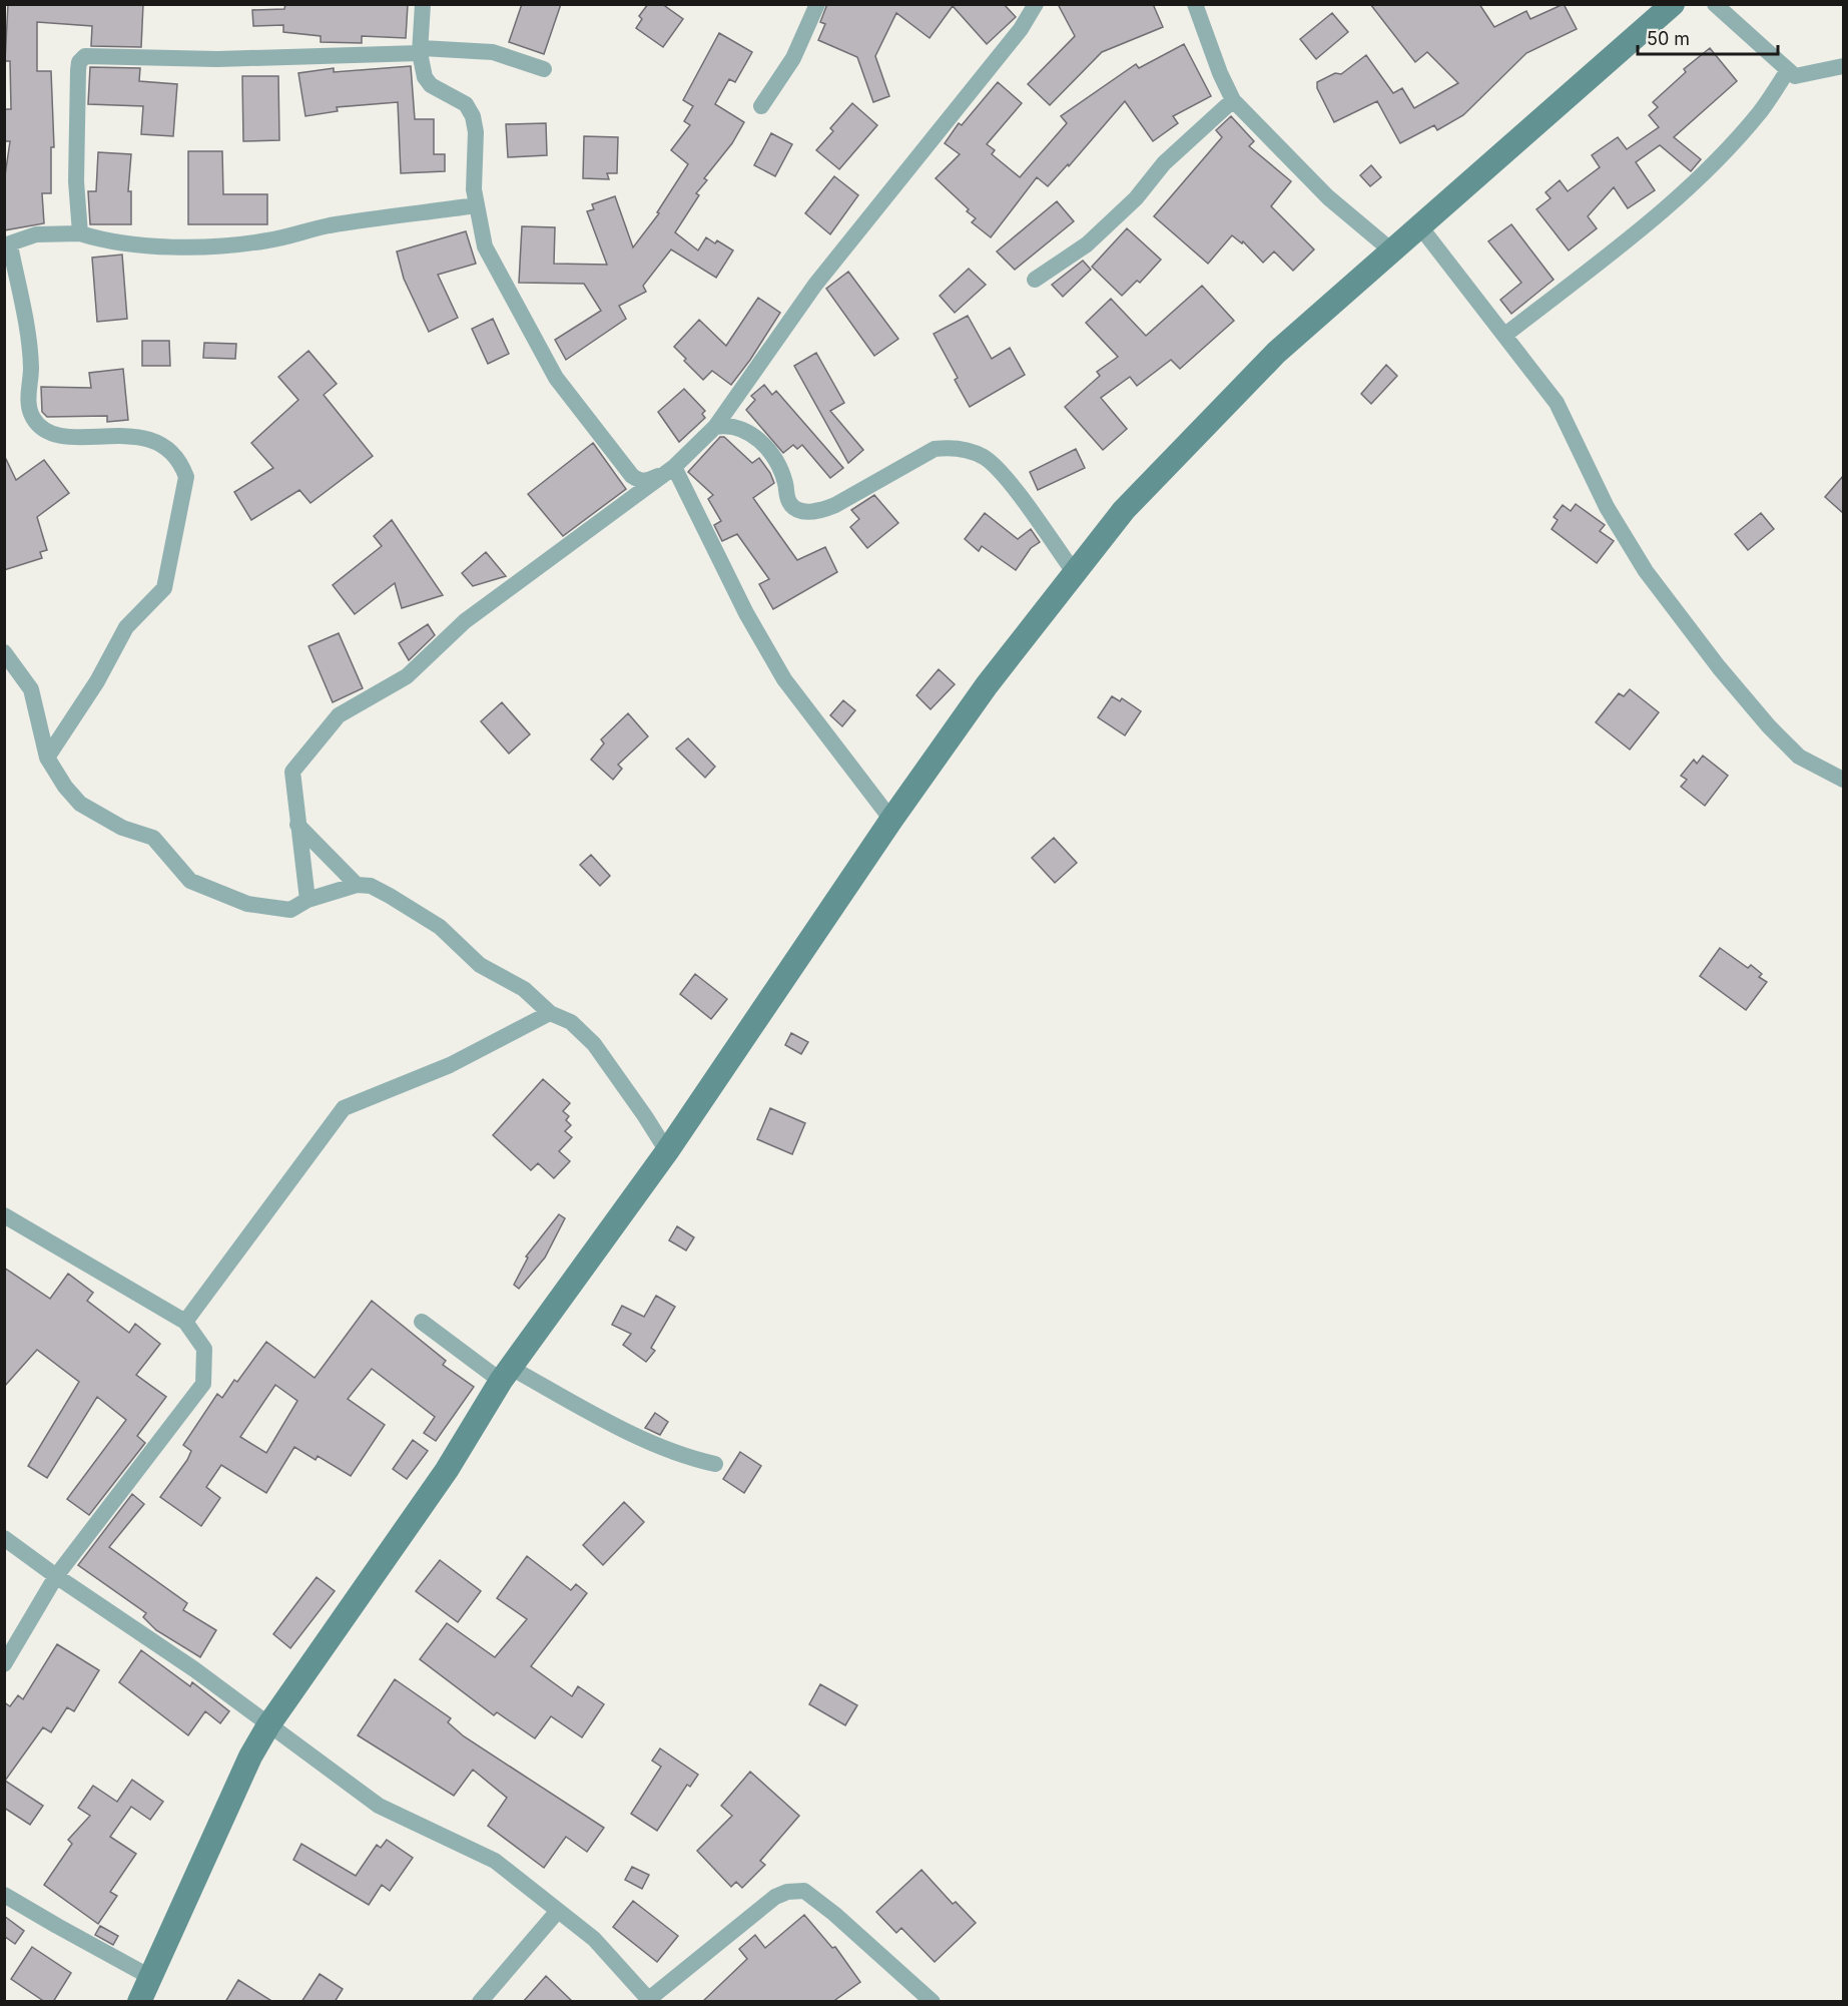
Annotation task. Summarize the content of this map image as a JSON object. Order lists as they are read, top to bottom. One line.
{"scale_bar":"50 m"}
